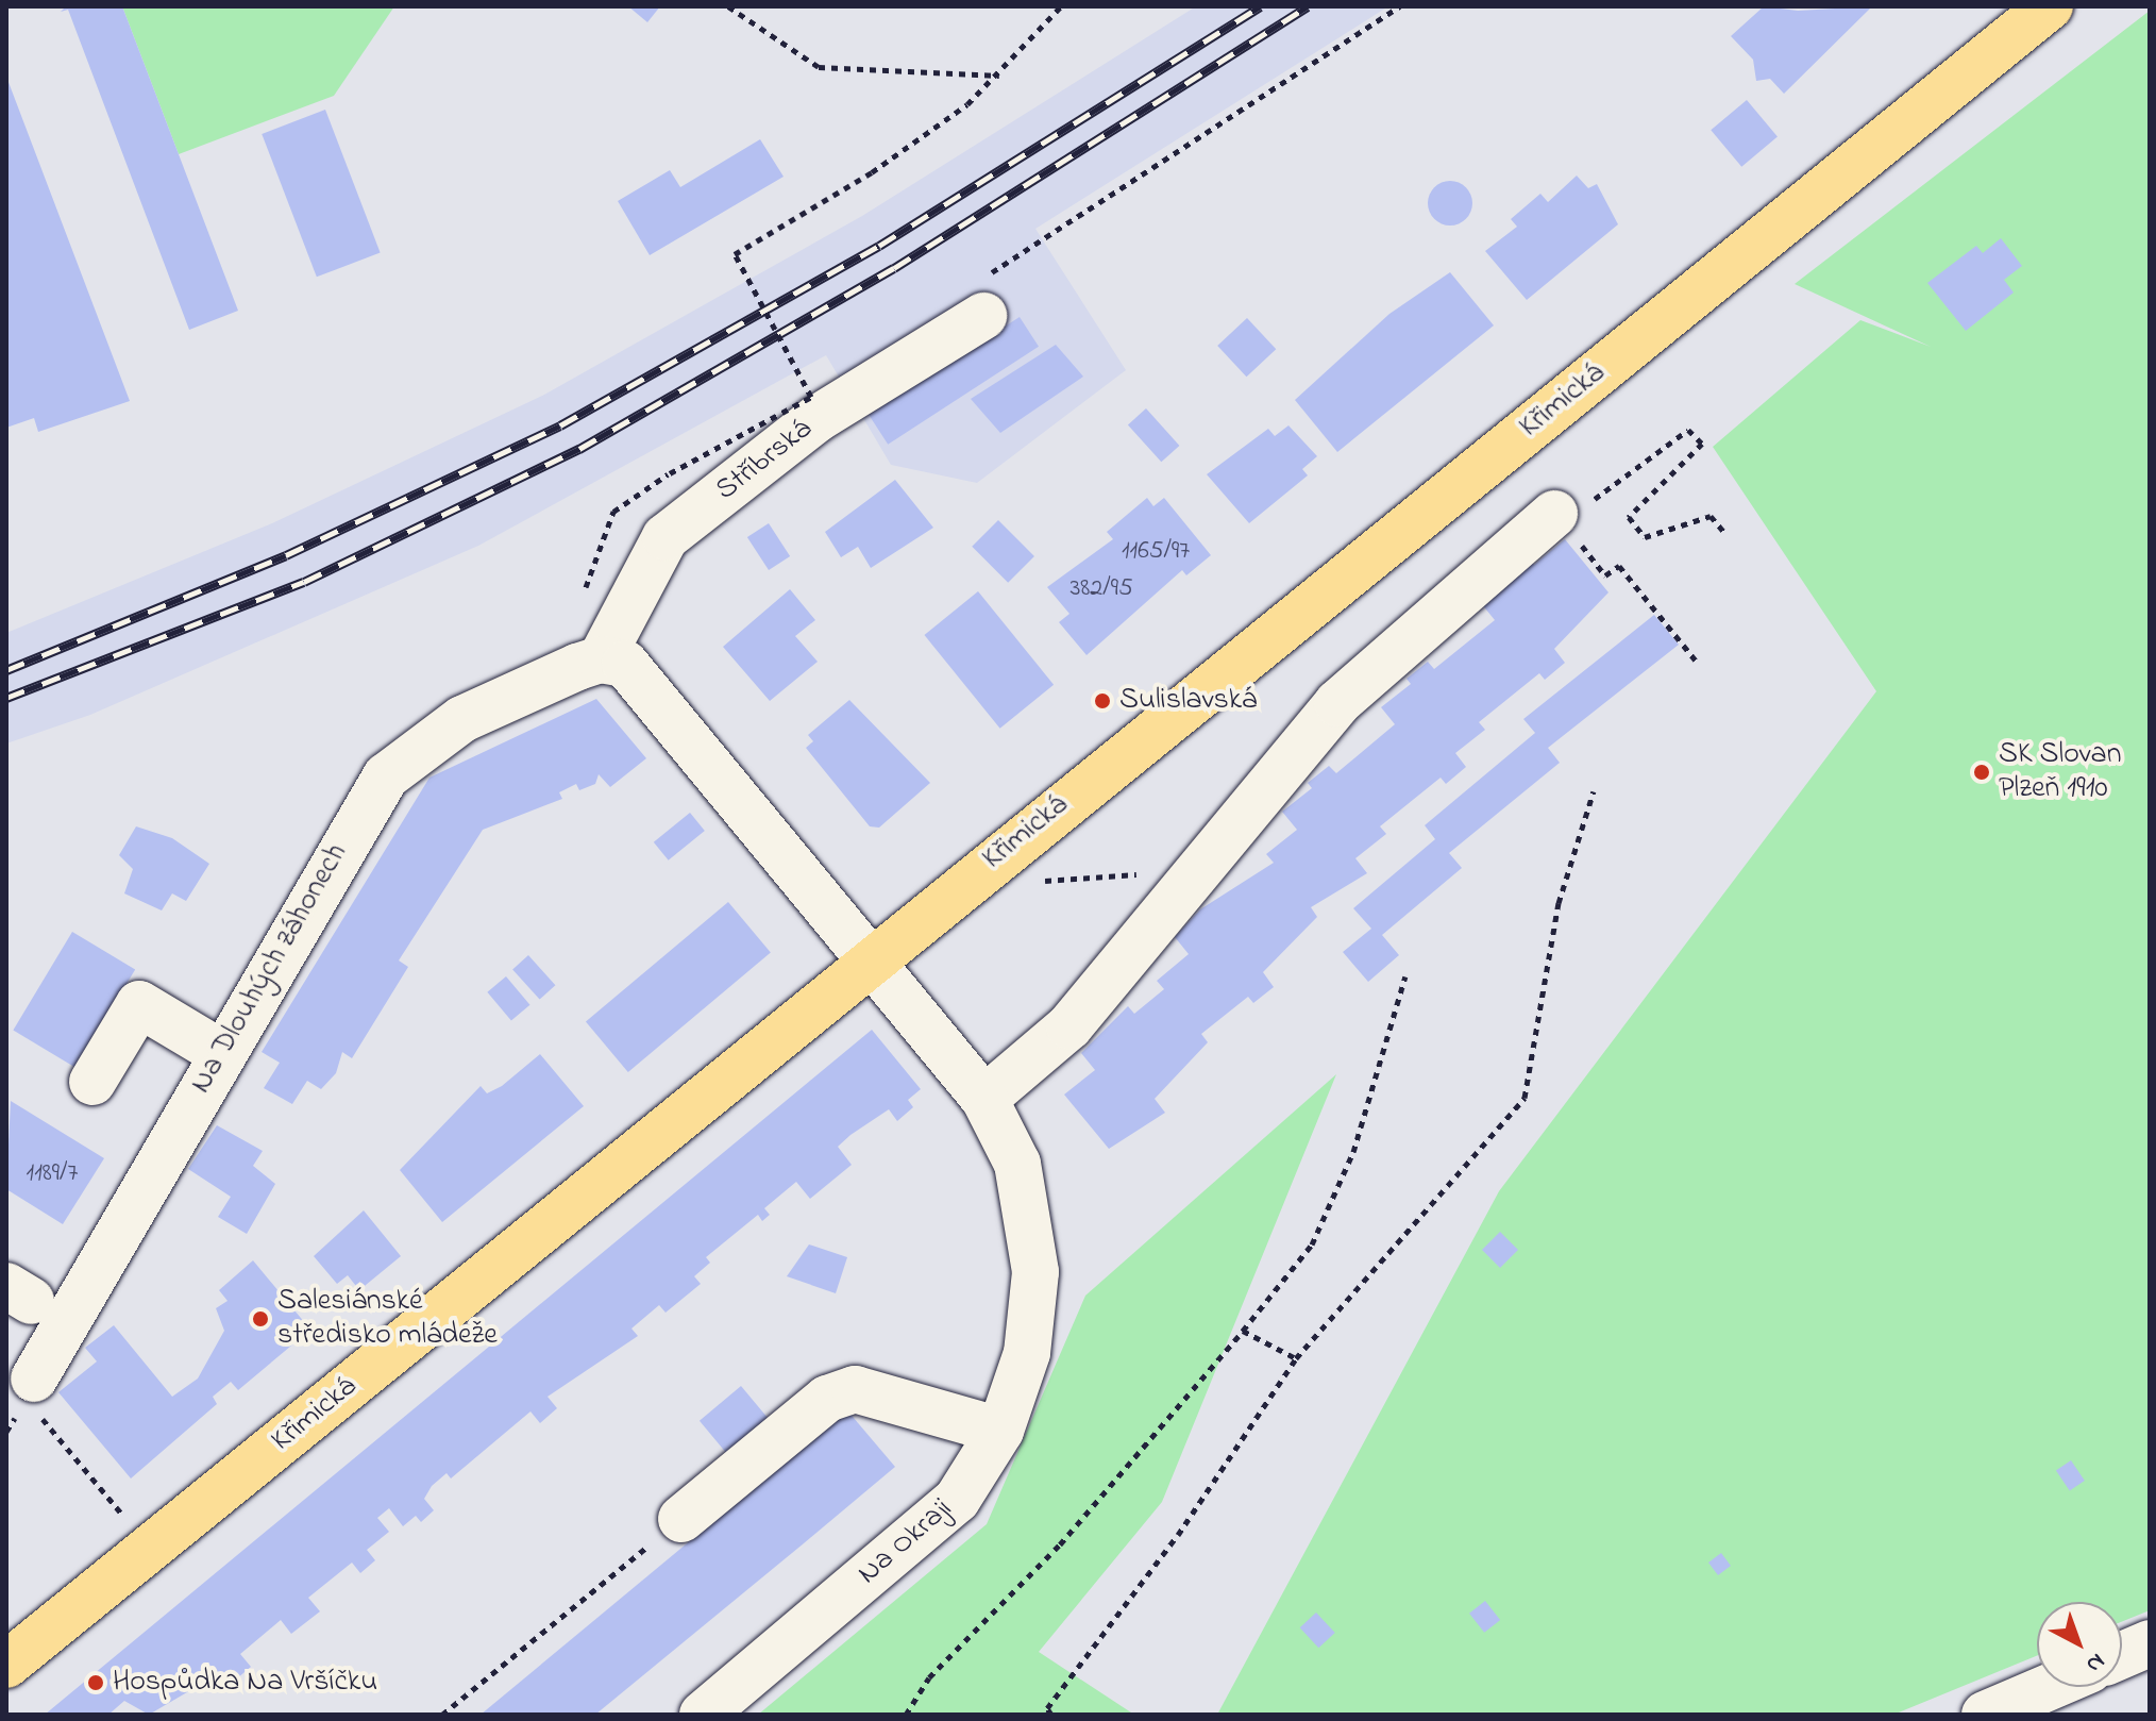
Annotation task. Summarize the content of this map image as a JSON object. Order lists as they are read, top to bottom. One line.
{"streets":{"main road":["Křimická"],"street":["Stříbrská","Na Dlouhých záhonech","Na Okraji"]},"crossings":[["Křimická","Na Okraji"],["Stříbrská","Na Dlouhých záhonech"]],"places":["Sulislavská","SK Slovan Plzeň 1910","Salesiánské středisko mládeže","Hospůdka Na Vršíčku"],"house_numbers":["1165/97","382/95","1189/7"],"north":"bottom right"}
